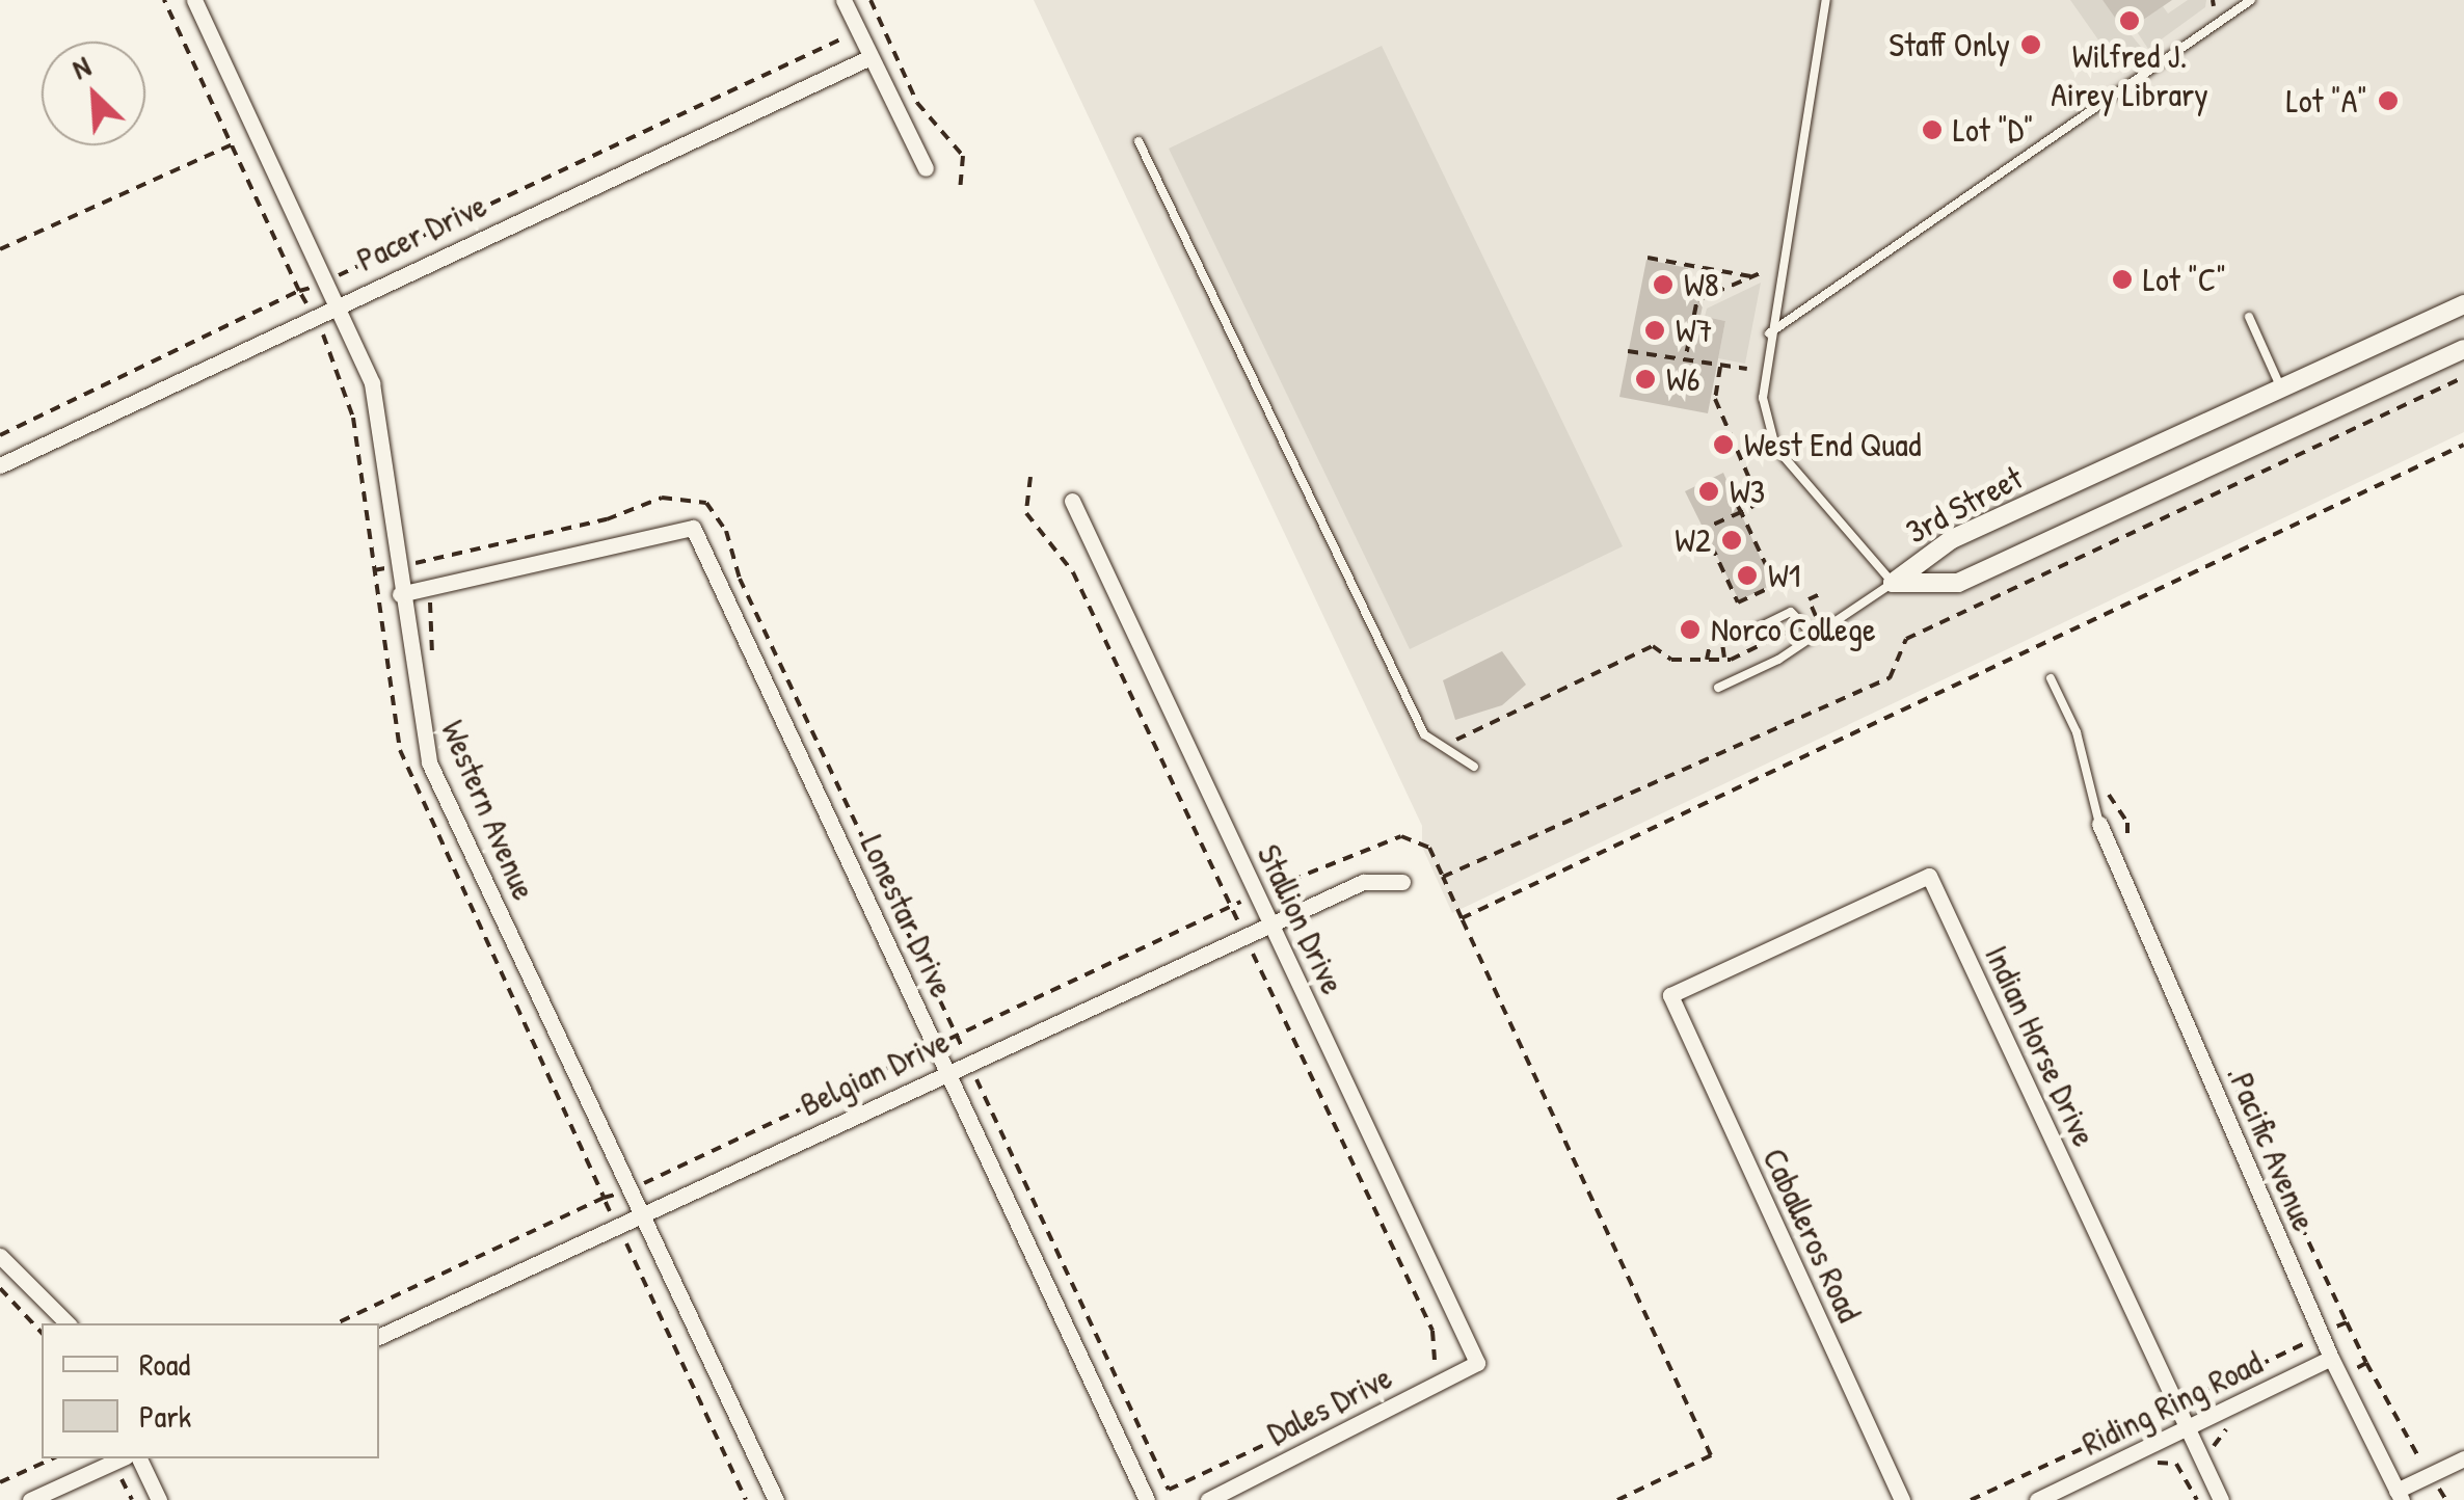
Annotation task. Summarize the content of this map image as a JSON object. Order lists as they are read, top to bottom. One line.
{"streets":{"street":["Pacer Drive","3rd Street","Western Avenue","Lonestar Drive","Stallion Drive","Indian Horse Drive","Belgian Drive","Pacific Avenue","Caballeros Road","Riding Ring Road","Dales Drive"]},"crossings":[["Pacer Drive","Western Avenue"],["Western Avenue","Belgian Drive"],["Lonestar Drive","Belgian Drive"],["Stallion Drive","Belgian Drive"],["Stallion Drive","Dales Drive"],["Indian Horse Drive","Caballeros Road"],["Indian Horse Drive","Riding Ring Road"],["Pacific Avenue","Riding Ring Road"]],"places":["Wilfred J. Airey Library","Staff Only","Lot \"A\"","Lot \"D\"","Lot \"C\"","W8","W7","W6","West End Quad","W3","W2","W1","Norco College"],"legend":["Road","Park"],"north":"top left"}
